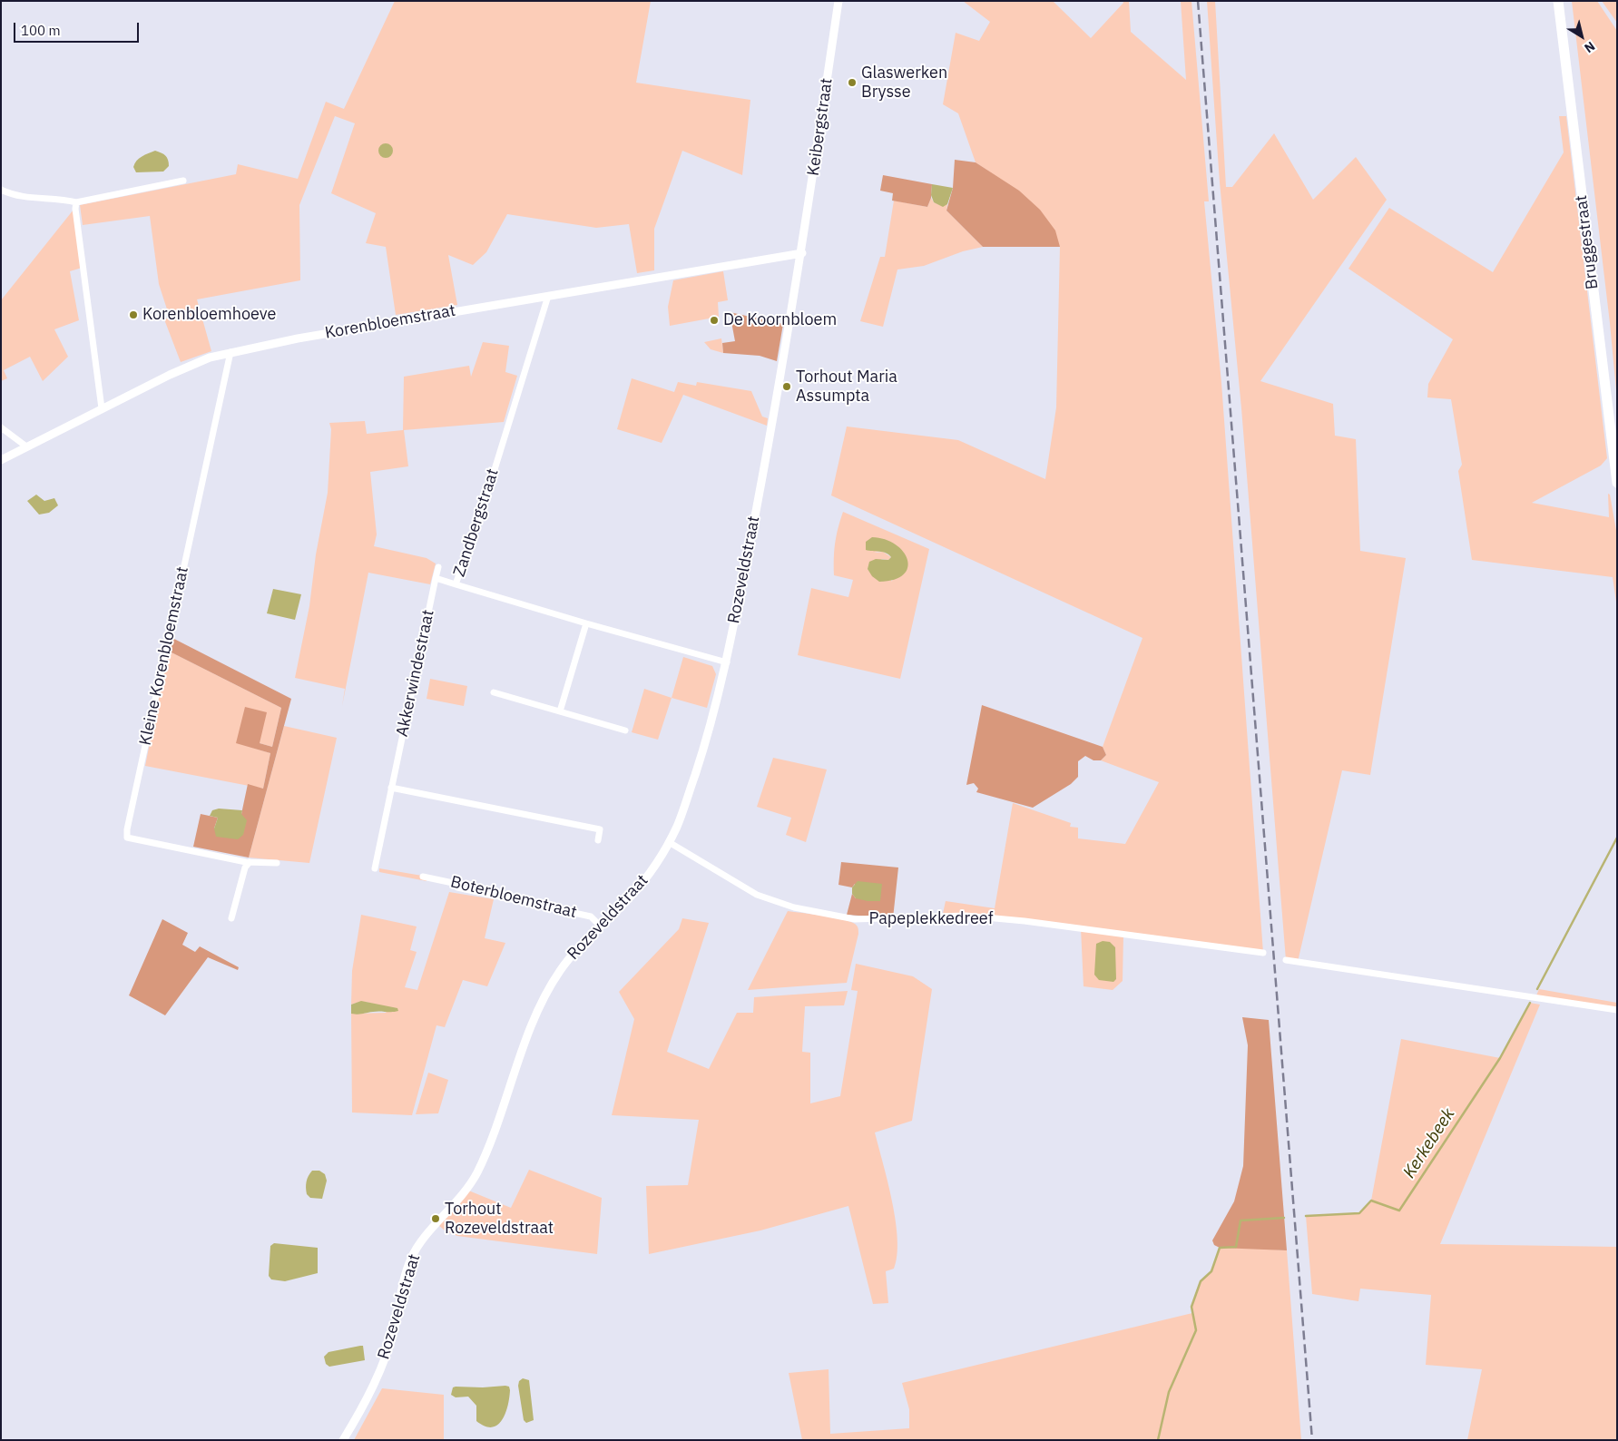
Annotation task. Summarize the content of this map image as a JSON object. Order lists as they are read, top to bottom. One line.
{"streets":{"main road":["Bruggestraat"],"street":["Keibergstraat","Korenbloemstraat","Zandbergstraat","Rozeveldstraat","Kleine Korenbloemstraat","Akkerwindestraat","Boterbloemstraat","Papeplekkedreef"]},"crossings":[["Keibergstraat","Korenbloemstraat"],["Keibergstraat","Rozeveldstraat"],["Korenbloemstraat","Zandbergstraat"],["Korenbloemstraat","Rozeveldstraat"],["Korenbloemstraat","Kleine Korenbloemstraat"],["Zandbergstraat","Rozeveldstraat"],["Zandbergstraat","Akkerwindestraat"],["Rozeveldstraat","Boterbloemstraat"],["Rozeveldstraat","Papeplekkedreef"]],"water":["Kerkebeek"],"places":["Glaswerken Brysse","Korenbloemhoeve","De Koornbloem","Torhout Maria Assumpta","Torhout Rozeveldstraat"],"scale_bar":"100 m","north":"bottom right"}
